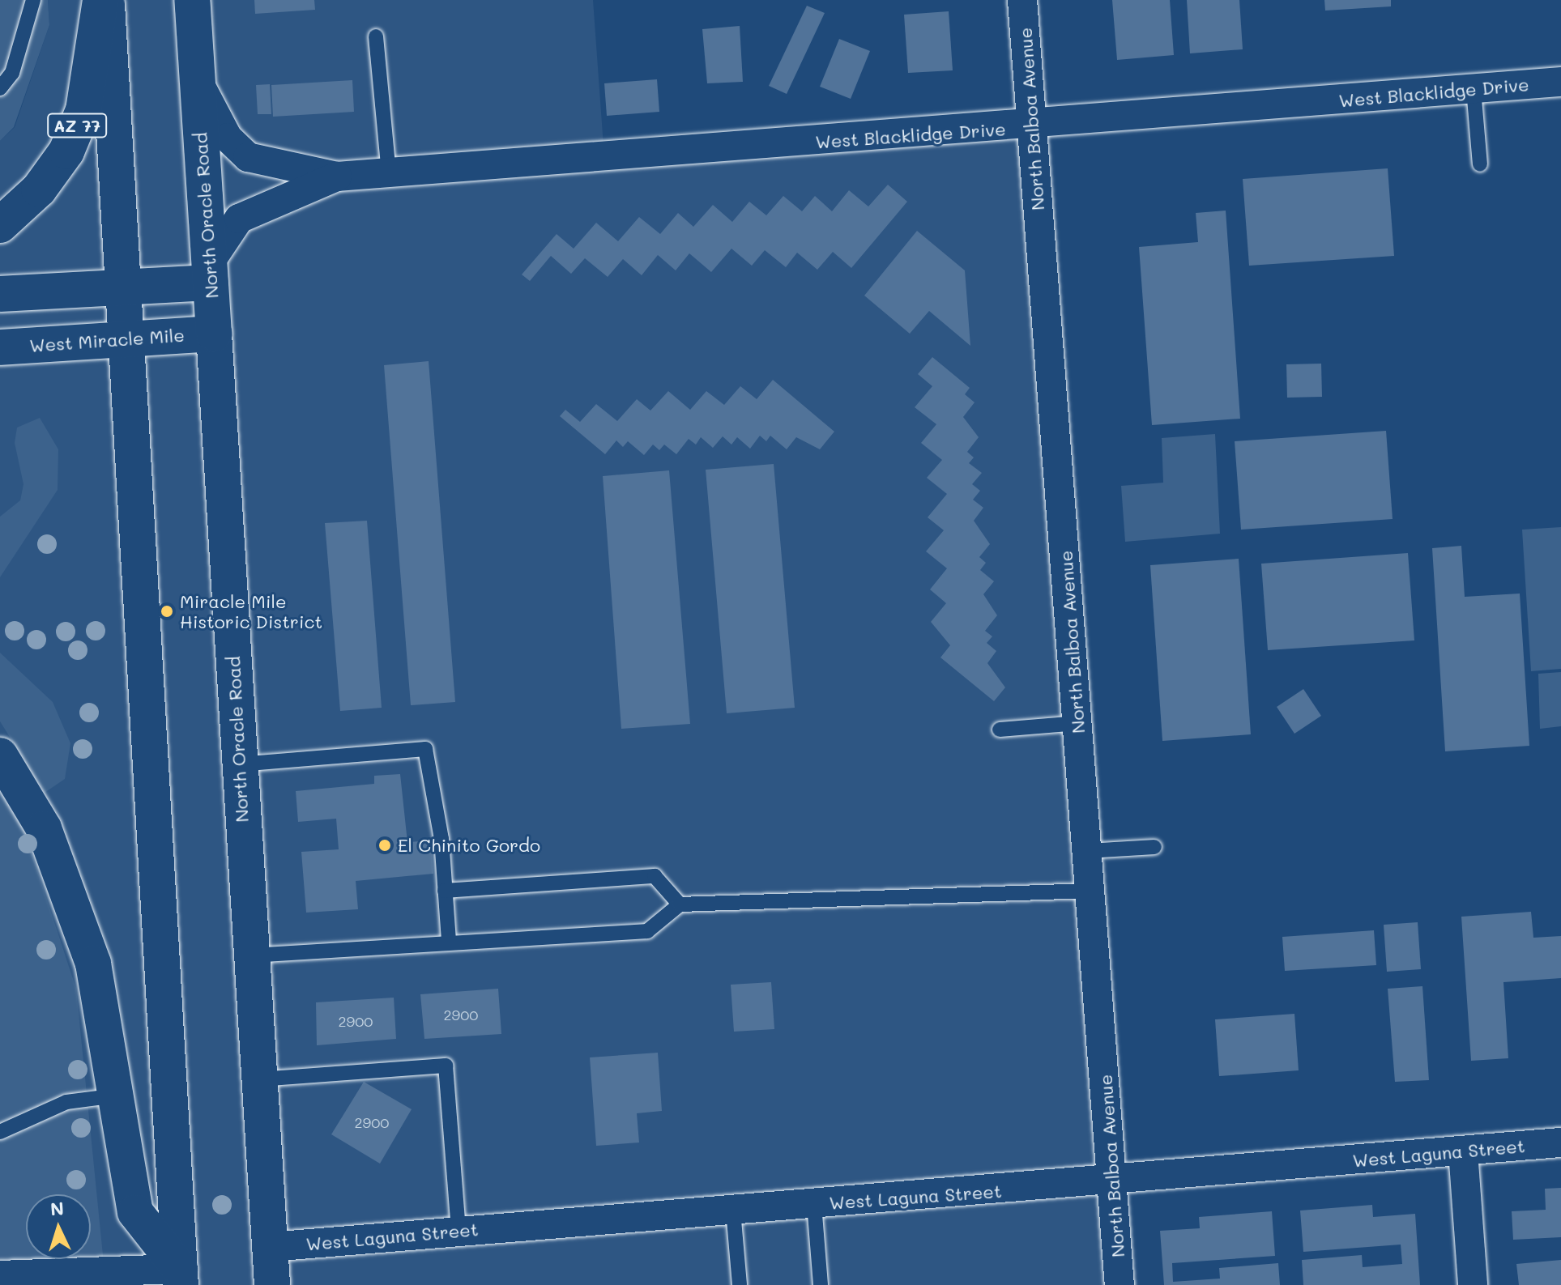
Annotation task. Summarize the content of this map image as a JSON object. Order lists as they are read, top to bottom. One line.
{"streets":{"main road":["AZ 77","North Oracle Road","West Miracle Mile"],"street":["West Blacklidge Drive","North Balboa Avenue","West Laguna Street"]},"crossings":[["West Blacklidge Drive","North Balboa Avenue"],["North Balboa Avenue","West Laguna Street"],["North Oracle Road","West Miracle Mile"],["North Oracle Road","West Laguna Street"]],"places":["Miracle Mile Historic District","El Chinito Gordo"],"house_numbers":["2900","2900","2900"],"north":"top"}
